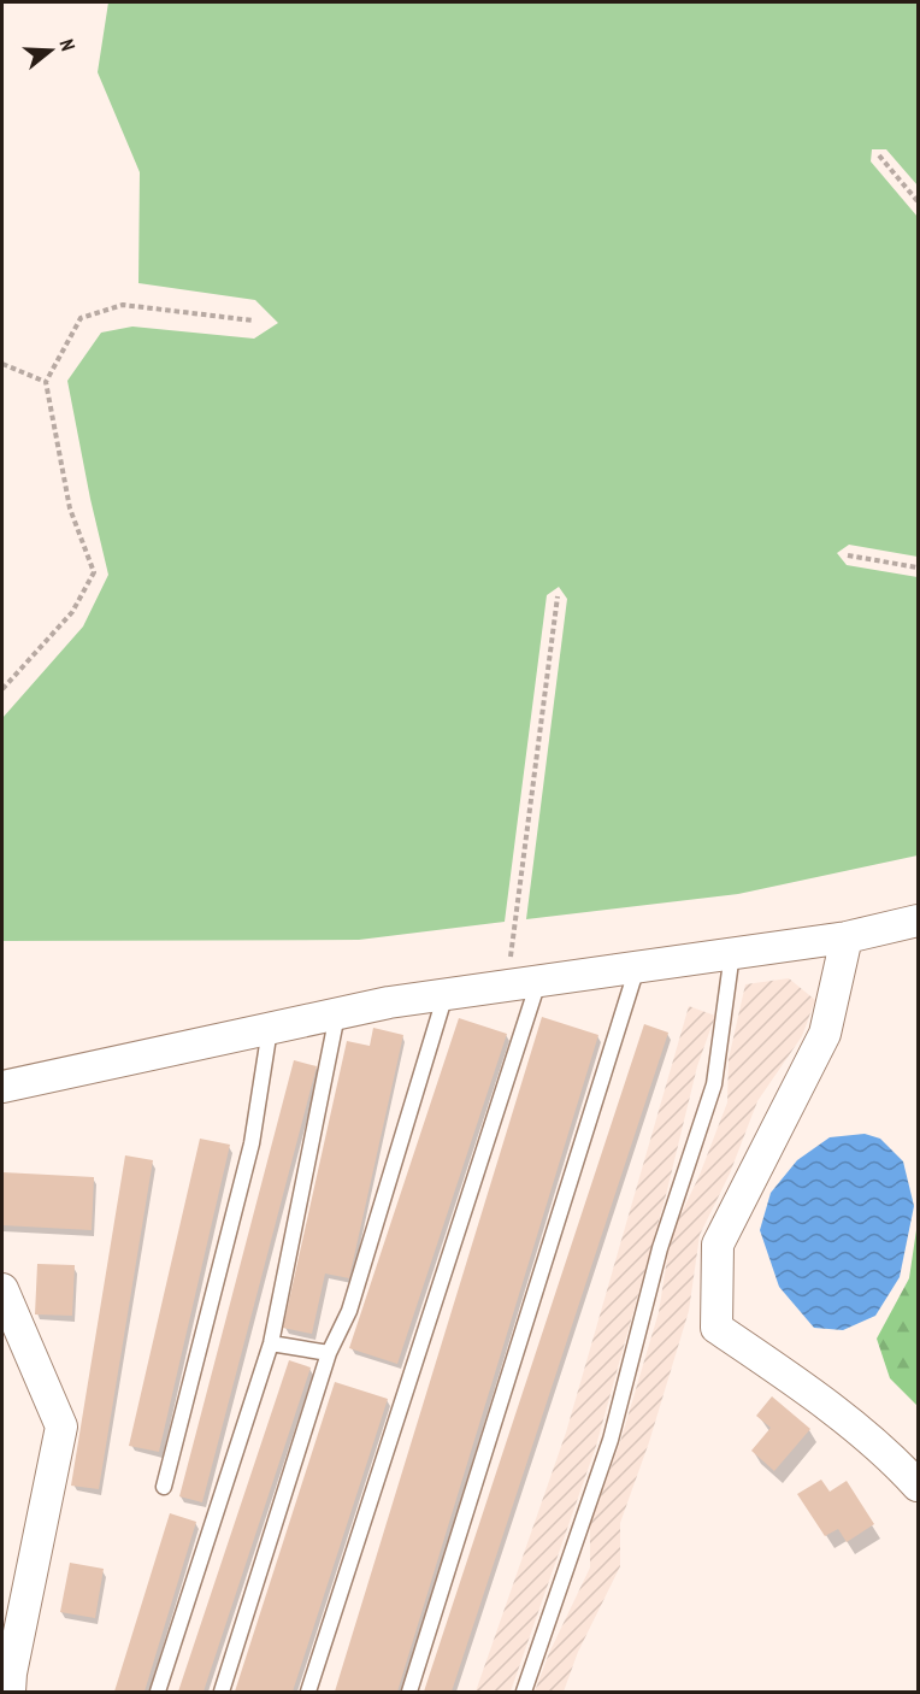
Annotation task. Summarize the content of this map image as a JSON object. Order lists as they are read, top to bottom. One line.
{"north":"right"}
